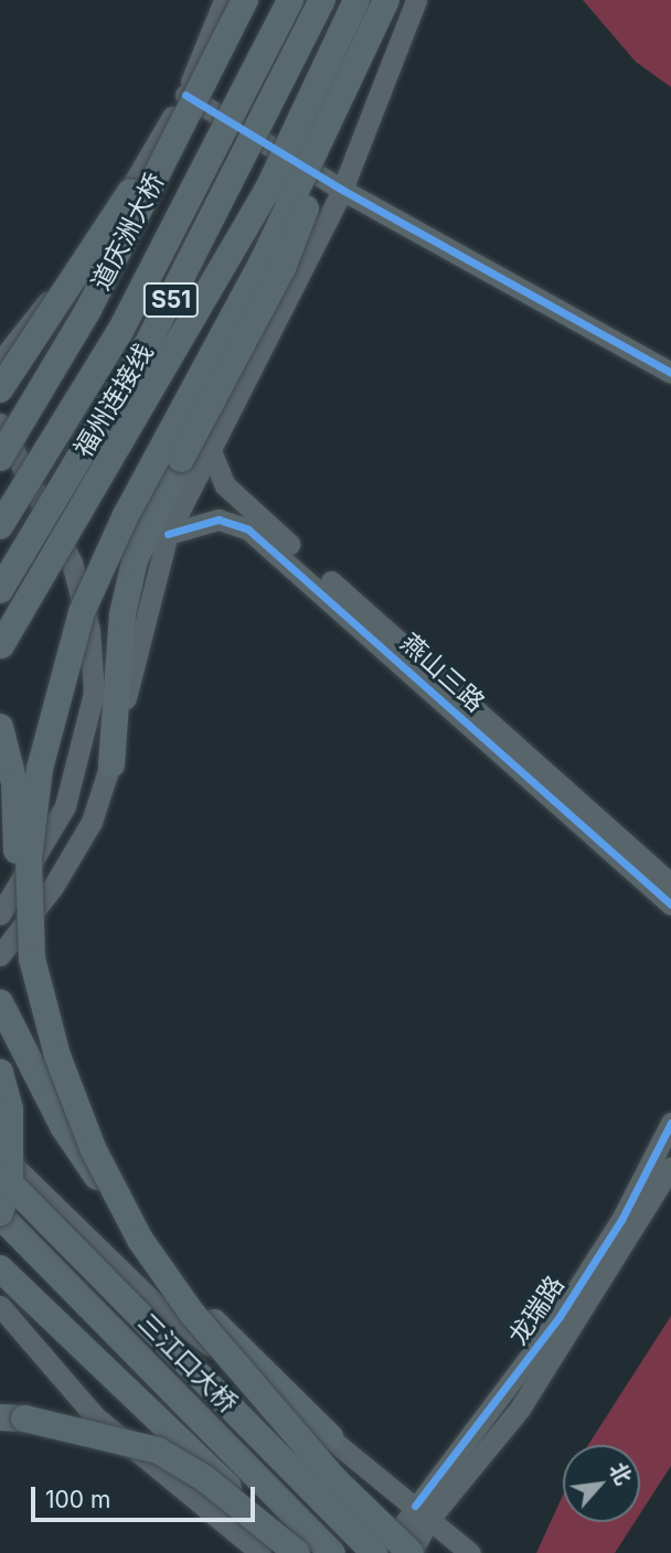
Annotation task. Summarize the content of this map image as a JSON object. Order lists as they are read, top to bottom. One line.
{"streets":{"highway":["道庆洲大桥","S51","福州连接线","三江口大桥"],"main road":["燕山三路","龙瑞路"]},"scale_bar":"100 m","north":"top right"}
